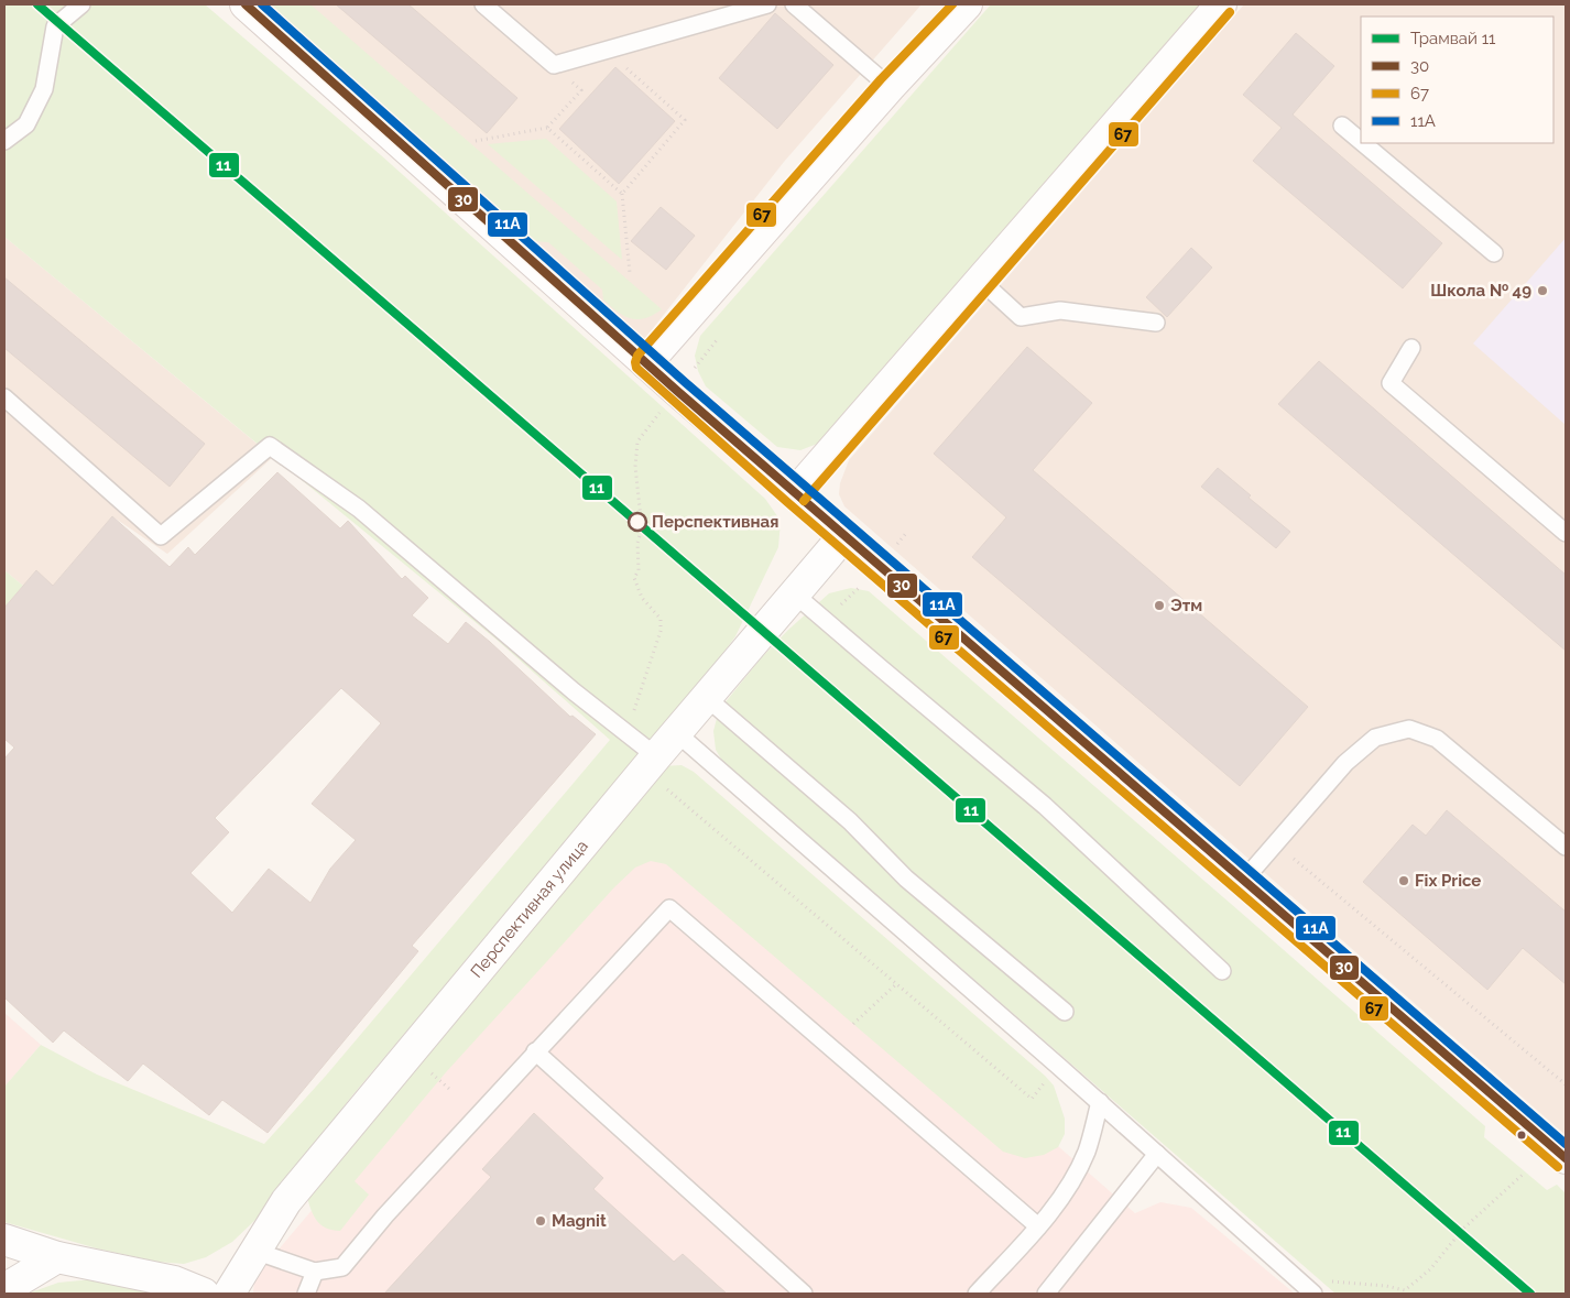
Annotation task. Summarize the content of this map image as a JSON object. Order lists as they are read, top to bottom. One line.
{"streets":{"street":["Перспективная улица"]},"places":["Школа № 49","Перспективная","Этм","Fix Price","Magnit"],"lines":["tram line 11","transit line 30","transit line 67","transit line 11А"],"legend":["Трамвай 11","30","67","11А"]}
